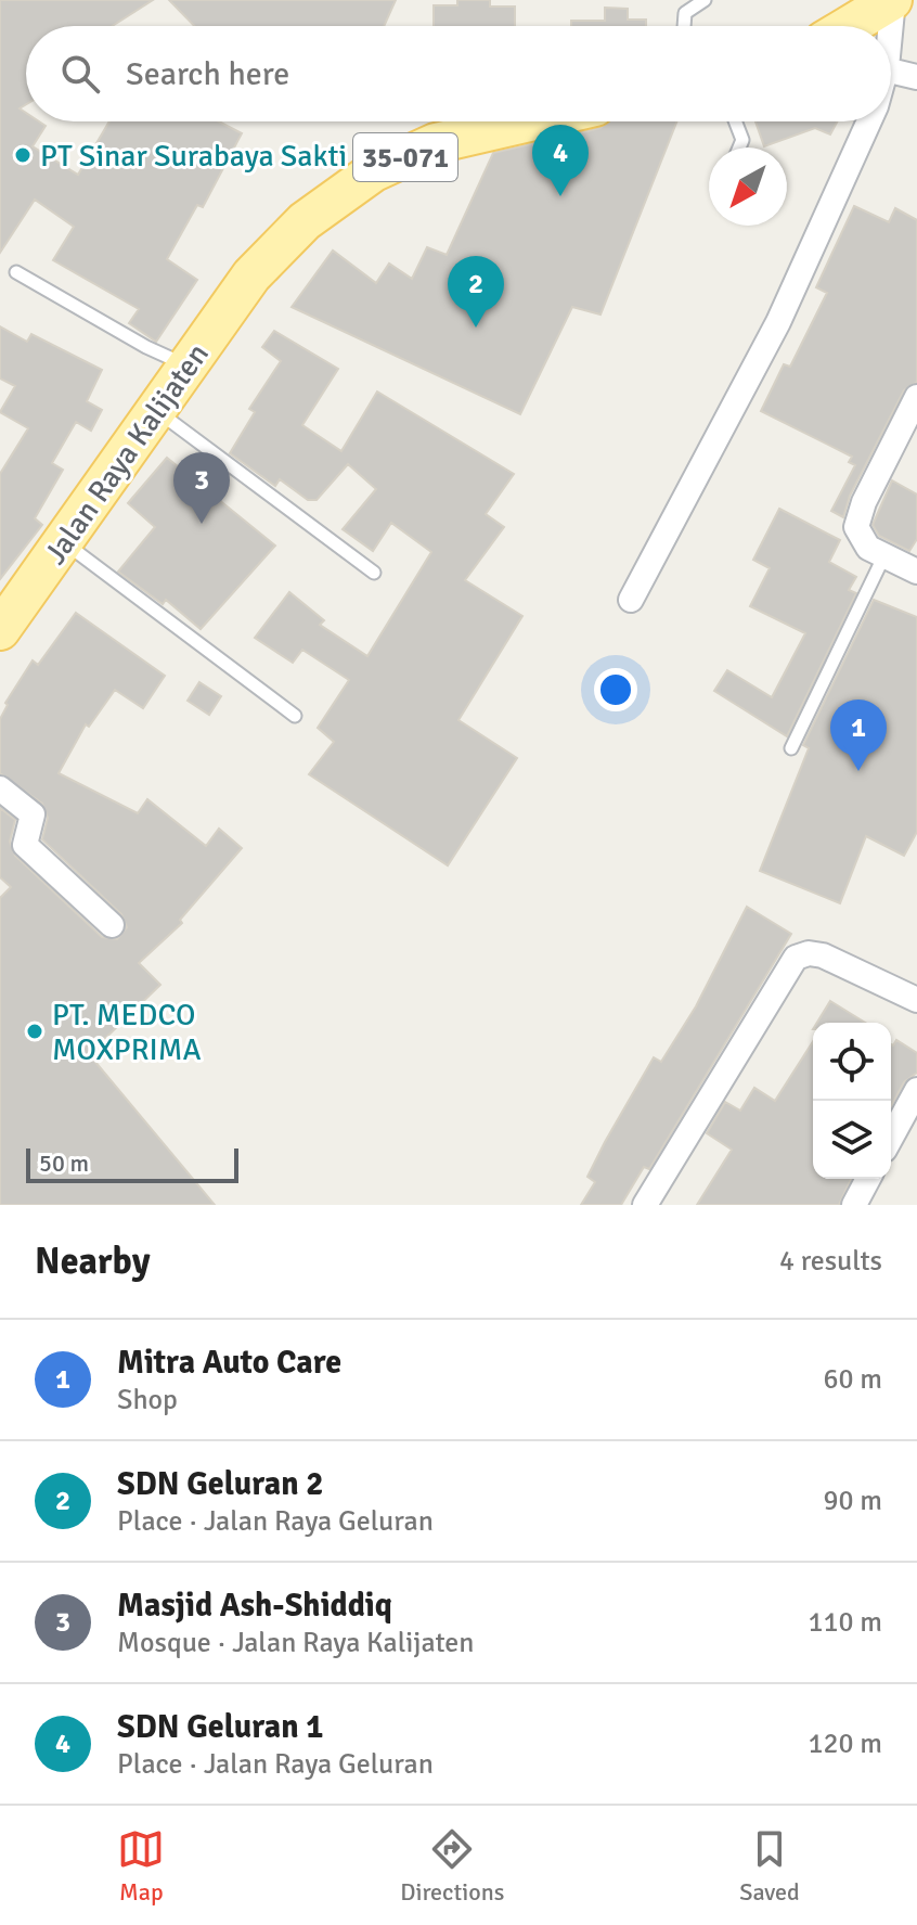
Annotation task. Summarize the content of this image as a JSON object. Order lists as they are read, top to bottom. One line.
{"streets":{"main road":["35-071","Jalan Raya Kalijaten"]},"places":["PT Sinar Surabaya Sakti","PT. MEDCO MOXPRIMA"],"scale_bar":"50 m","north":"bottom left","page":{"search":"Search here","pins":["4","2","3","1"],"scale":"50 m","heading":["Nearby","4 results"],"list":[{"mark":"1","name":"Mitra Auto Care","note":"Shop","value":"60 m"},{"mark":"2","name":"SDN Geluran 2","note":"Place · Jalan Raya Geluran","value":"90 m"},{"mark":"3","name":"Masjid Ash-Shiddiq","note":"Mosque · Jalan Raya Kalijaten","value":"110 m"},{"mark":"4","name":"SDN Geluran 1","note":"Place · Jalan Raya Geluran","value":"120 m"}],"nav":["Map","Directions","Saved"]}}
